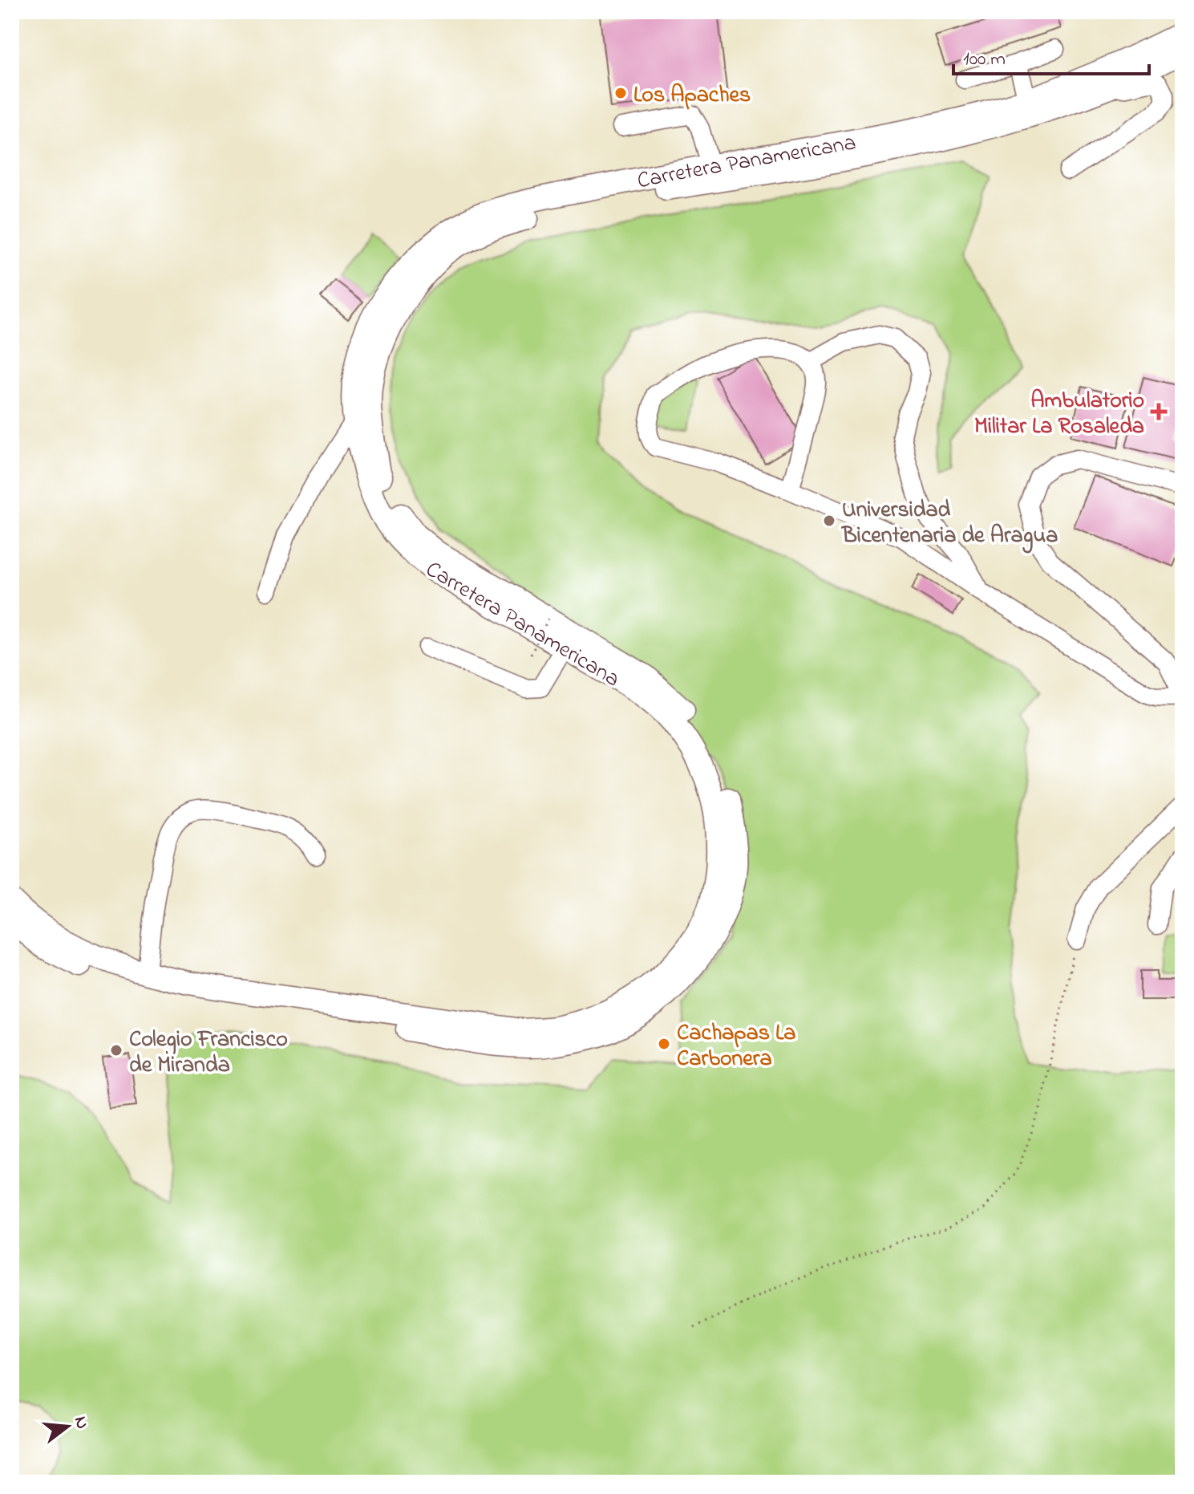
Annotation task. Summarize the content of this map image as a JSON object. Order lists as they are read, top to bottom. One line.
{"streets":{"main road":["Carretera Panamericana"]},"places":{"other":["Los Apaches","Universidad Bicentenaria de Aragua","Cachapas La Carbonera","Colegio Francisco de Miranda"],"health":["Ambulatorio Militar La Rosaleda"]},"scale_bar":"100 m","north":"right"}
